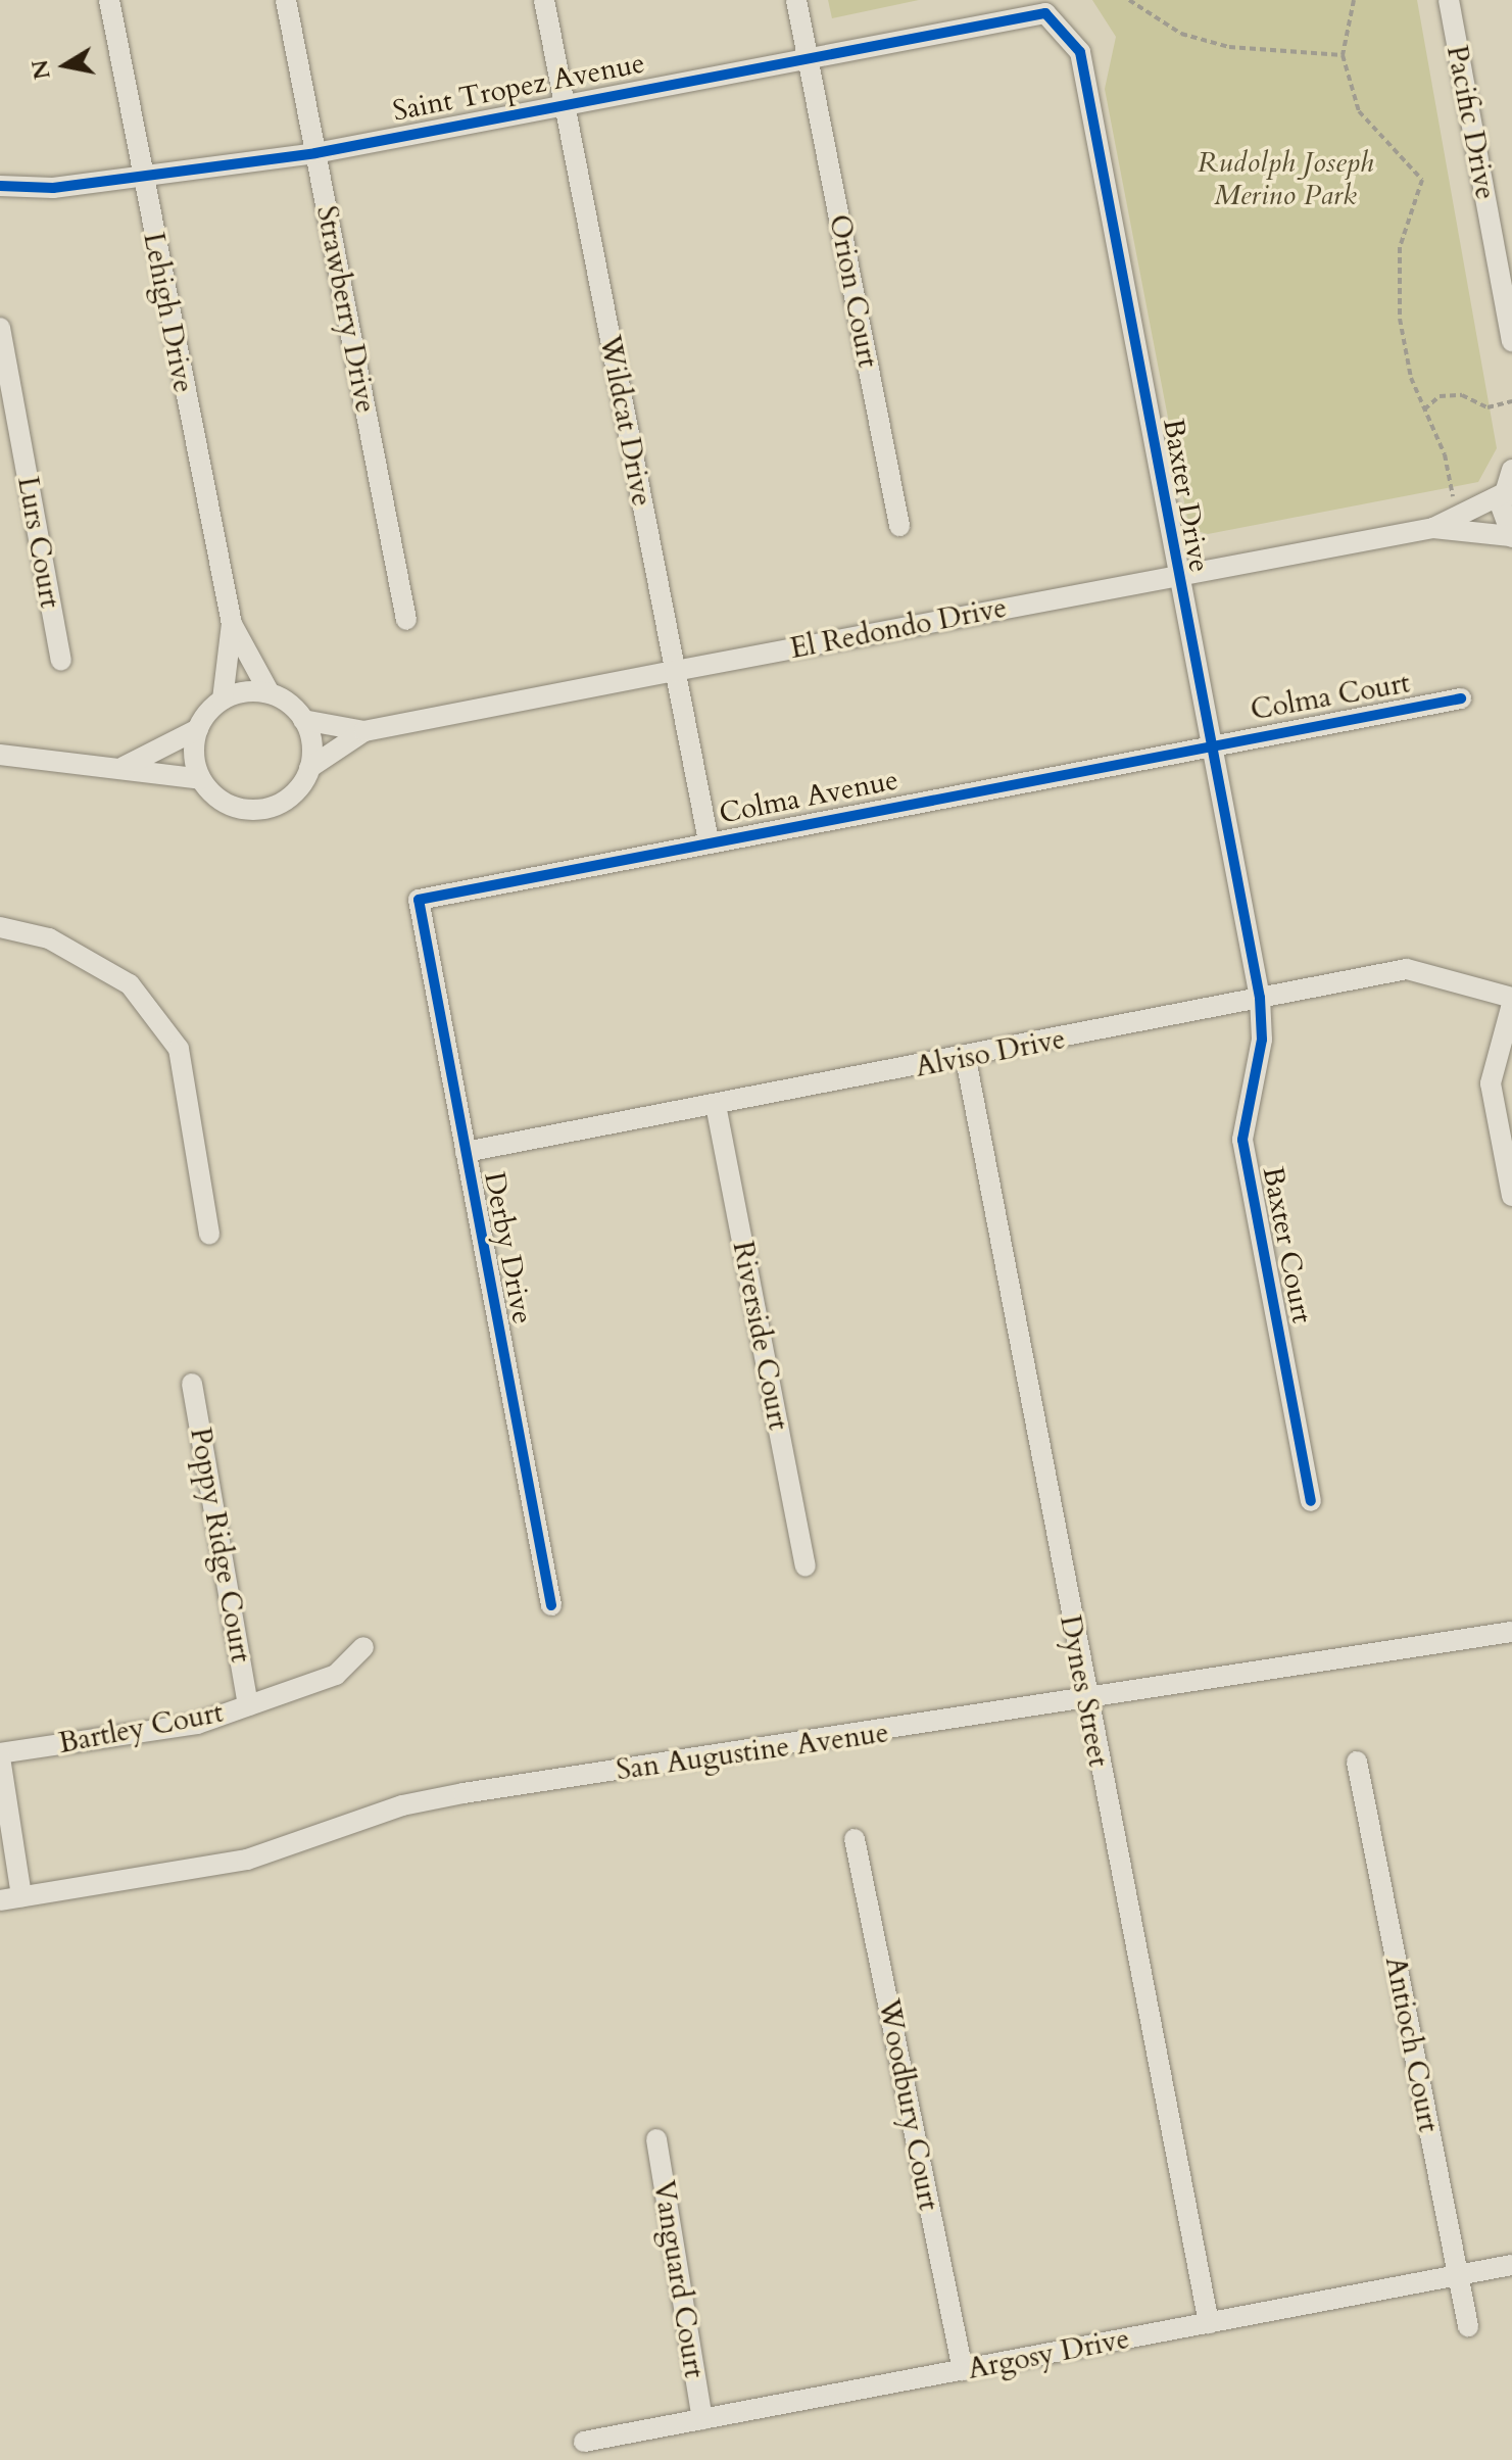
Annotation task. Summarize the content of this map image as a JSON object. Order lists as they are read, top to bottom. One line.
{"streets":{"street":["Saint Tropez Avenue","Pacific Drive","Orion Court","Strawberry Drive","Lehigh Drive","Wildcat Drive","Baxter Drive","Lurs Court","El Redondo Drive","Colma Court","Colma Avenue","Alviso Drive","Baxter Court","Derby Drive","Riverside Court","Poppy Ridge Court","Dynes Street","Bartley Court","San Augustine Avenue","Antioch Court","Woodbury Court","Vanguard Court","Argosy Drive"]},"crossings":[["Saint Tropez Avenue","Orion Court"],["Saint Tropez Avenue","Strawberry Drive"],["Saint Tropez Avenue","Lehigh Drive"],["Saint Tropez Avenue","Wildcat Drive"],["Saint Tropez Avenue","Baxter Drive"],["Lehigh Drive","El Redondo Drive"],["Wildcat Drive","El Redondo Drive"],["Wildcat Drive","Colma Avenue"],["Baxter Drive","El Redondo Drive"],["Baxter Drive","Colma Court"],["Baxter Drive","Colma Avenue"],["Baxter Drive","Alviso Drive"],["Baxter Drive","Baxter Court"],["Colma Court","Colma Avenue"],["Colma Avenue","Derby Drive"],["Alviso Drive","Baxter Court"],["Alviso Drive","Derby Drive"],["Alviso Drive","Riverside Court"],["Alviso Drive","Dynes Street"],["Poppy Ridge Court","Bartley Court"],["Dynes Street","San Augustine Avenue"],["Dynes Street","Argosy Drive"],["Antioch Court","Argosy Drive"],["Woodbury Court","Argosy Drive"],["Vanguard Court","Argosy Drive"]],"parks":["Rudolph Joseph Merino Park"],"north":"left"}
